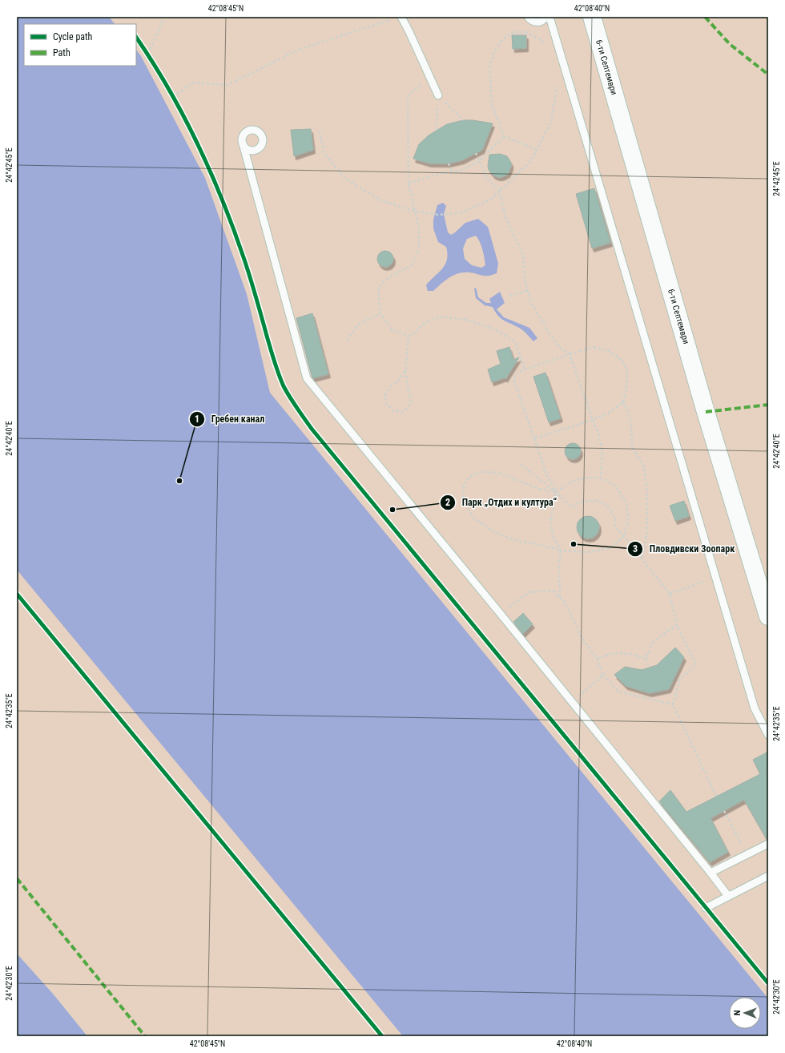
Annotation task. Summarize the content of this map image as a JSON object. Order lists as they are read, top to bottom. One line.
{"streets":{"street":["6-ти Септември"]},"places":["Гребен канал","Парк „Отдих и култура“","Пловдивски Зоопарк"],"legend":["Cycle path","Path"],"north":"left","coordinates":["42°08'45\"N","42°08'40\"N","24°42'45\"E","24°42'40\"E","24°42'35\"E","24°42'30\"E"]}
